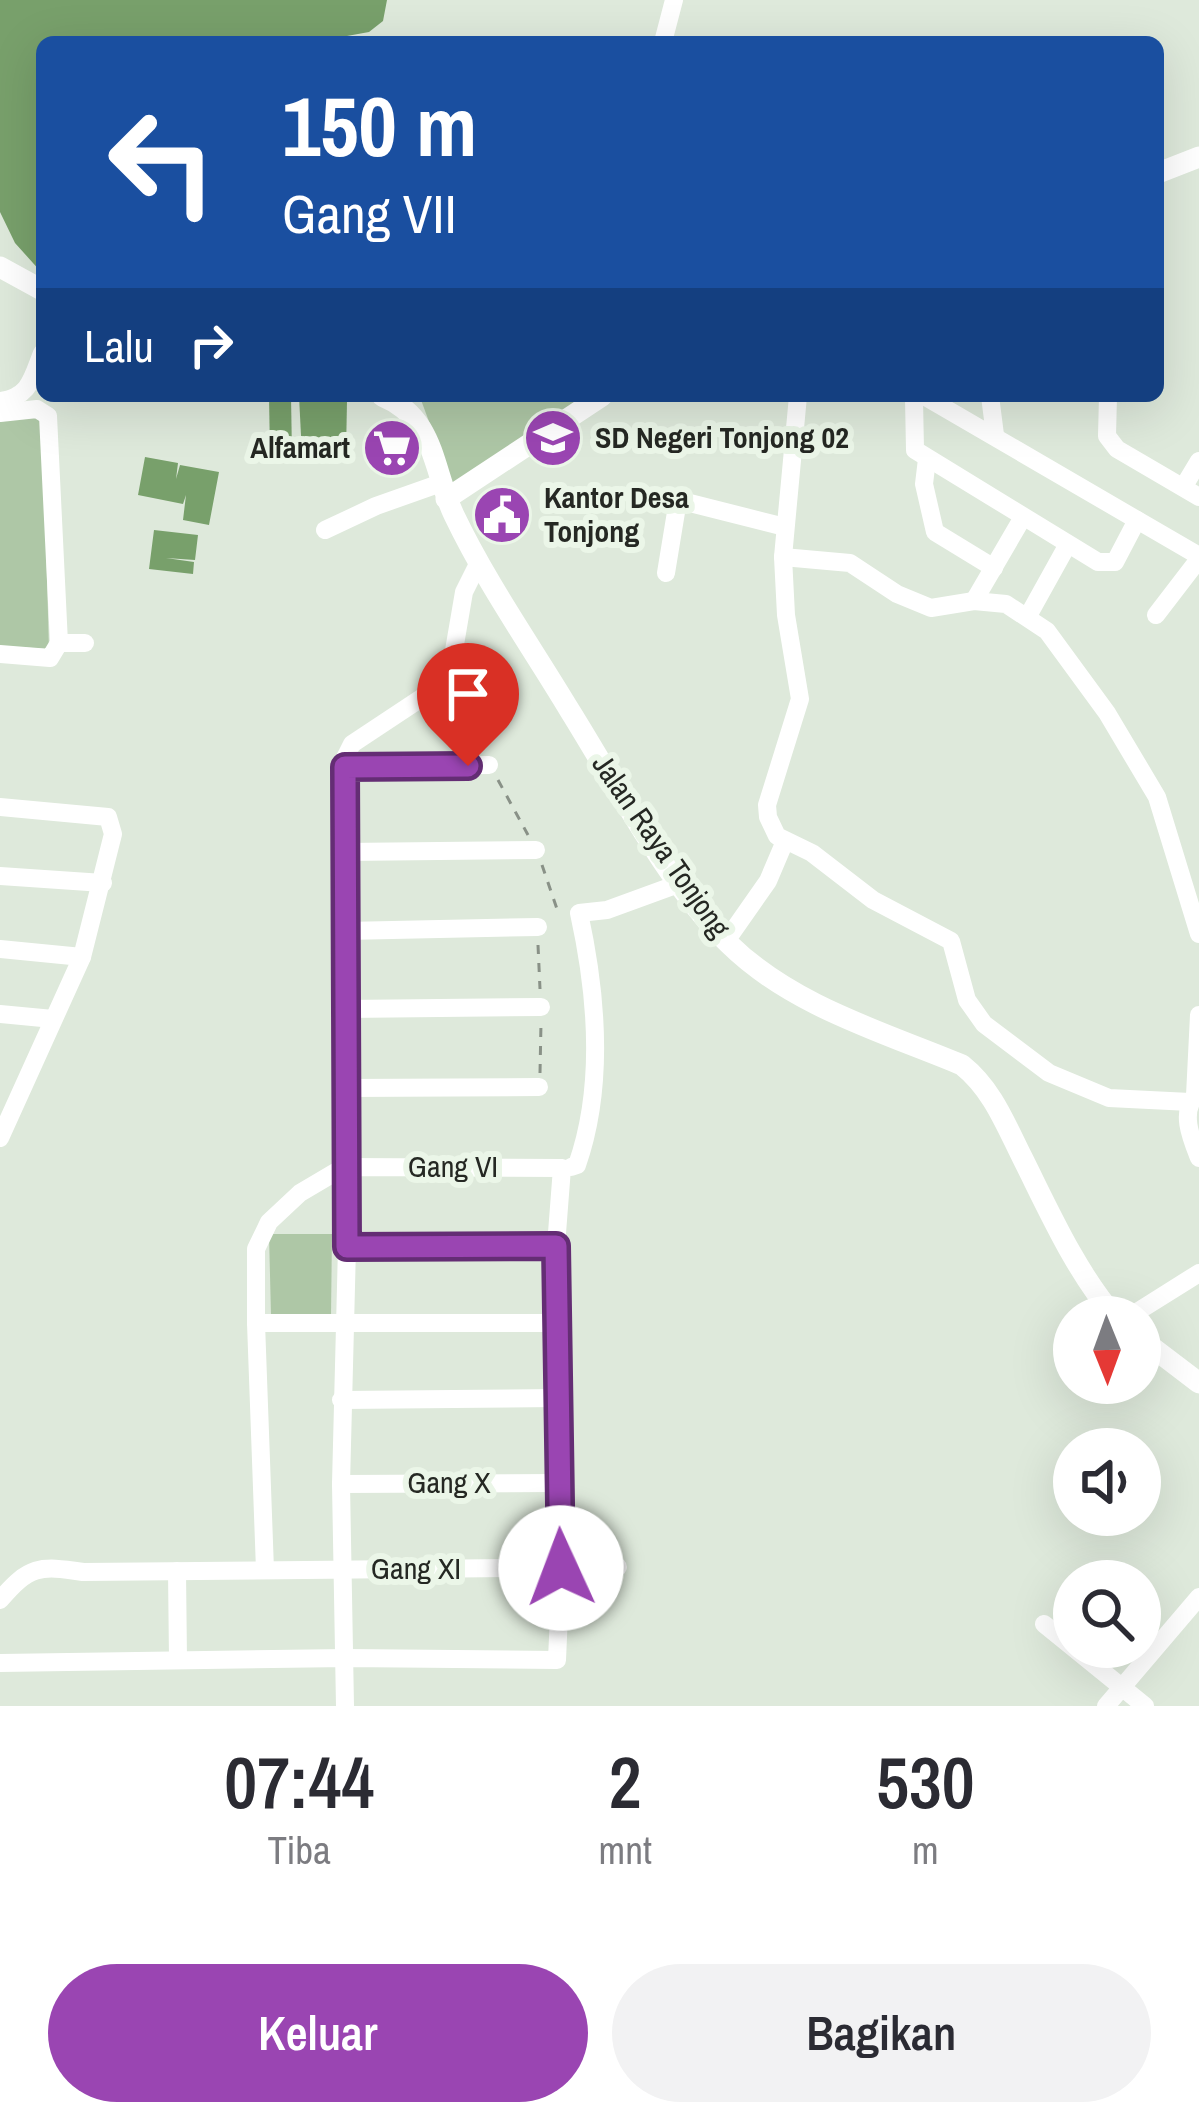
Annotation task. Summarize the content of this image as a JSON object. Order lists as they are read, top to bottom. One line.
{"streets":{"main road":["Jalan Raya Tonjong"],"street":["Gang VI","Gang X","Gang XI"]},"places":{"school or university":["SD Negeri Tonjong 02"],"supermarket":["Alfamart"],"public building":["Kantor Desa Tonjong"]},"north":"bottom","page":{"turn":["150 m","Gang VII"],"then":"Lalu","eta":["07:44","Tiba","2","mnt","530","m"],"buttons":["Keluar","Bagikan"]}}
